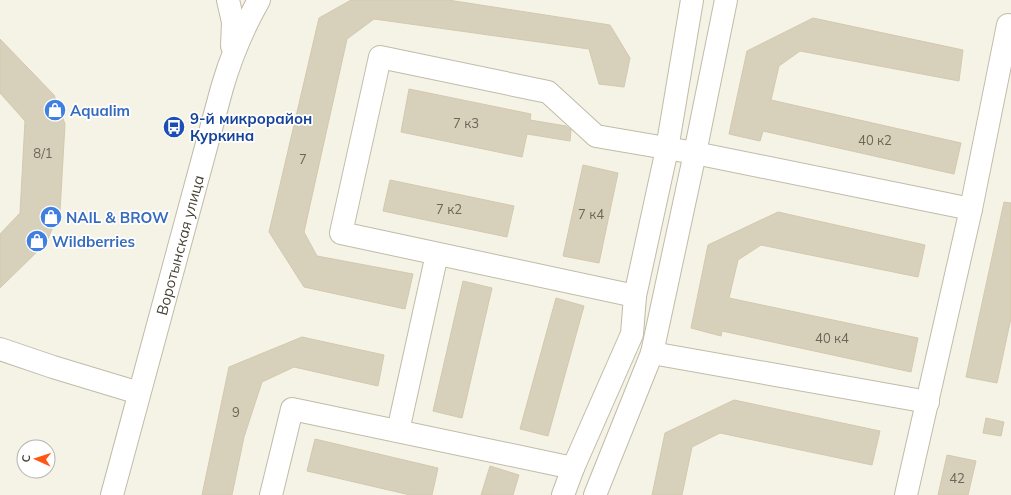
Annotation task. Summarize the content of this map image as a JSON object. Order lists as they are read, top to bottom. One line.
{"streets":{"street":["Воротынская улица"]},"places":{"shop":["Aqualim","NAIL & BROW","Wildberries"],"bus stop":["9-й микрорайон Куркина"]},"house_numbers":["7 к3","40 к2","8/1","7","7 к2","7 к4","40 к4","9","42"],"north":"left"}
